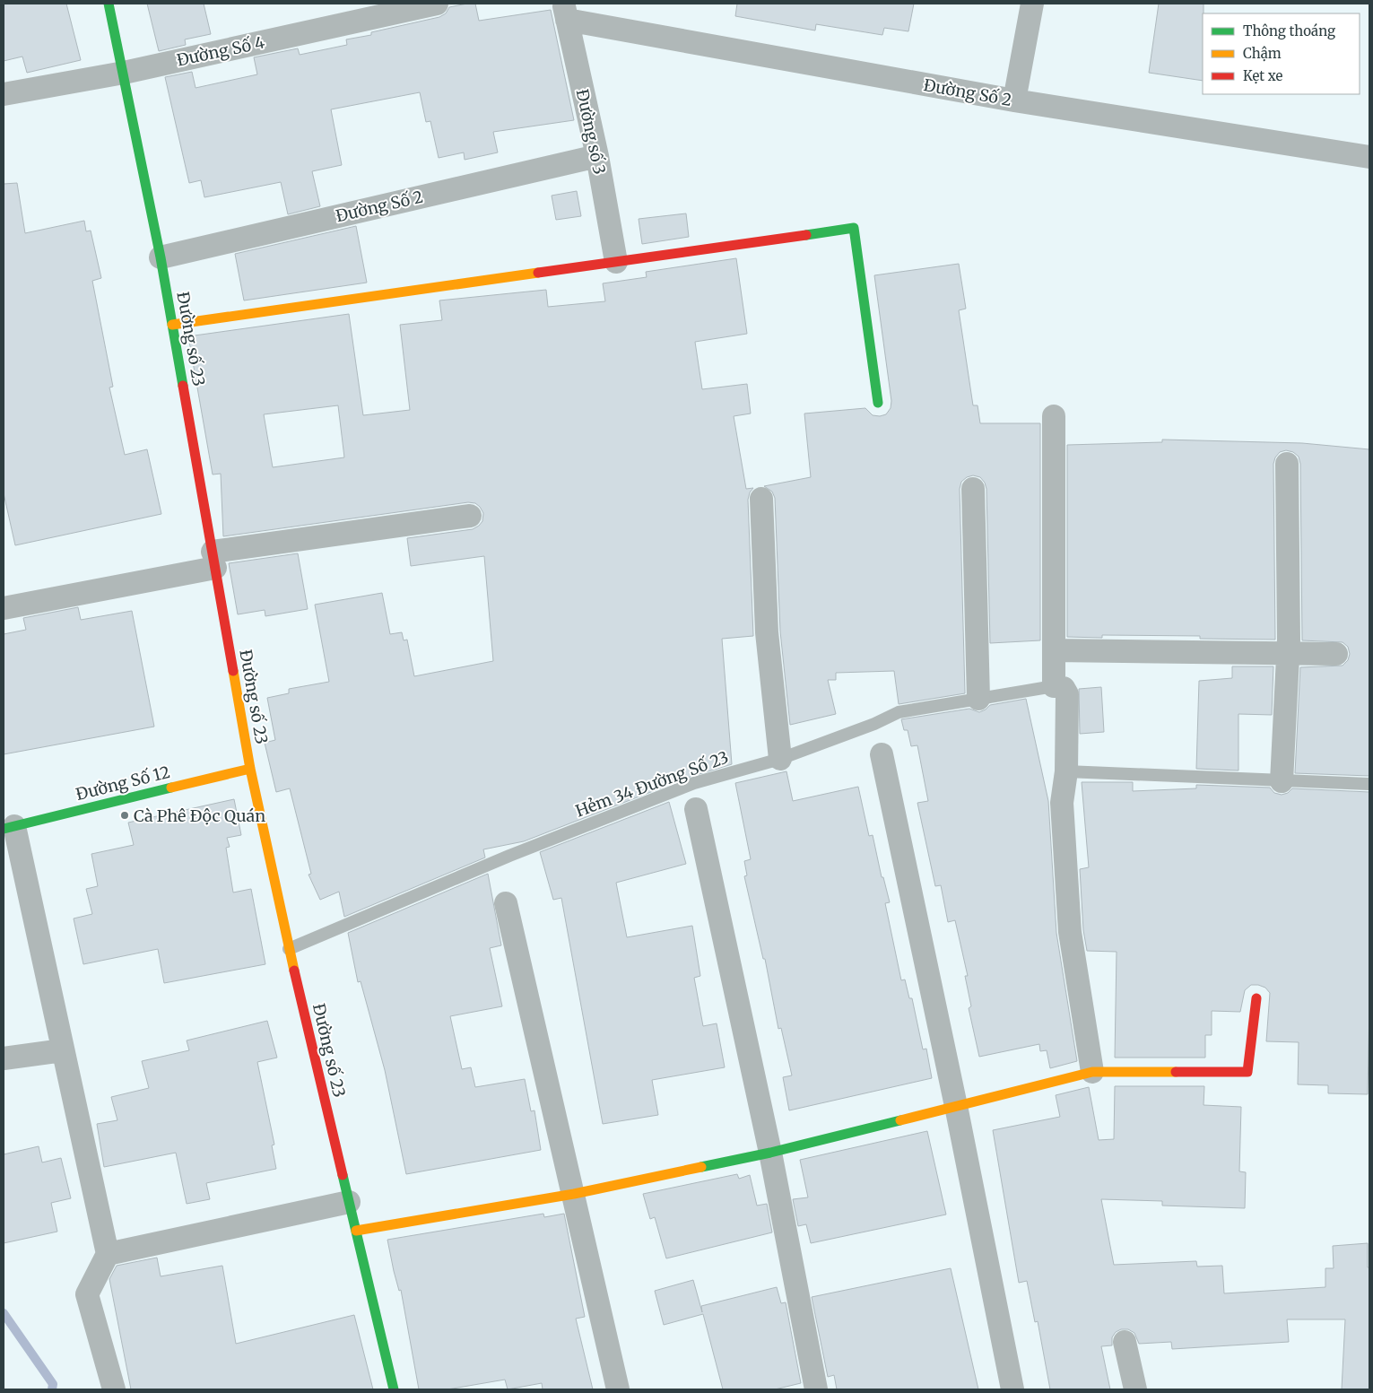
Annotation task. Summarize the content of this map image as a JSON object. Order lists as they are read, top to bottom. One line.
{"streets":{"street":["Đường Số 4","Đường Số 2","Đường số 3","Đường số 23","Đường Số 12"],"lane":["Hẻm 34 Đường Số 23"]},"crossings":[["Đường Số 4","Đường số 23"],["Đường Số 2","Đường số 3"],["Đường Số 2","Đường số 23"],["Đường số 23","Đường Số 12"],["Đường số 23","Hẻm 34 Đường Số 23"]],"places":["Cà Phê Độc Quán"],"legend":["Thông thoáng","Chậm","Kẹt xe"]}
